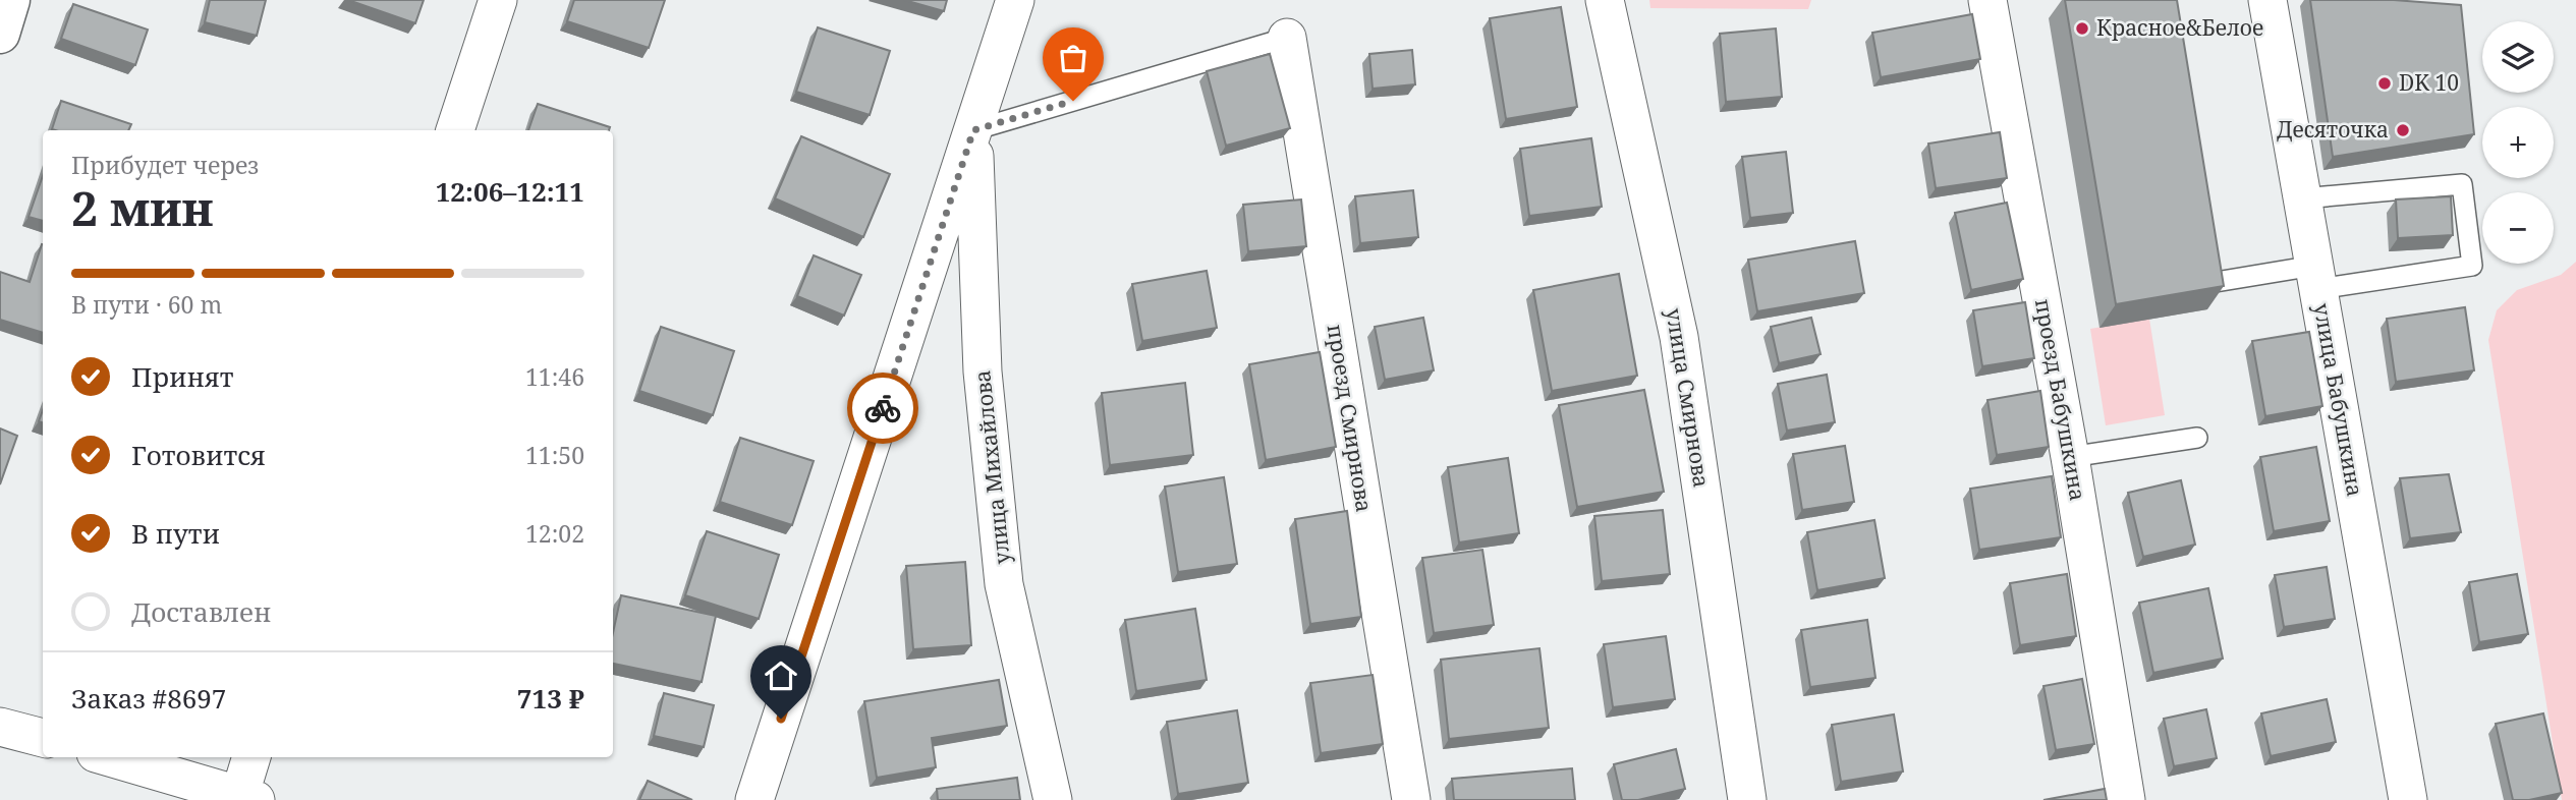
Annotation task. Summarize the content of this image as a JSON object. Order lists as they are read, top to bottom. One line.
{"streets":{"street":["улица Смирнова","проезд Бабушкина","улица Бабушкина","проезд Смирнова","улица Михайлова"]},"places":["Красное&Белое","DK 10","Десяточка"],"page":{"map_buttons":["+","−"],"heading":["2 мин","Прибудет через","12:06–12:11"],"panel":["Заказ #8697","713 ₽"],"bar":"В пути · 60 m","list":[["Принят","11:46"],["Готовится","11:50"],["В пути","12:02"],"Доставлен"]}}
